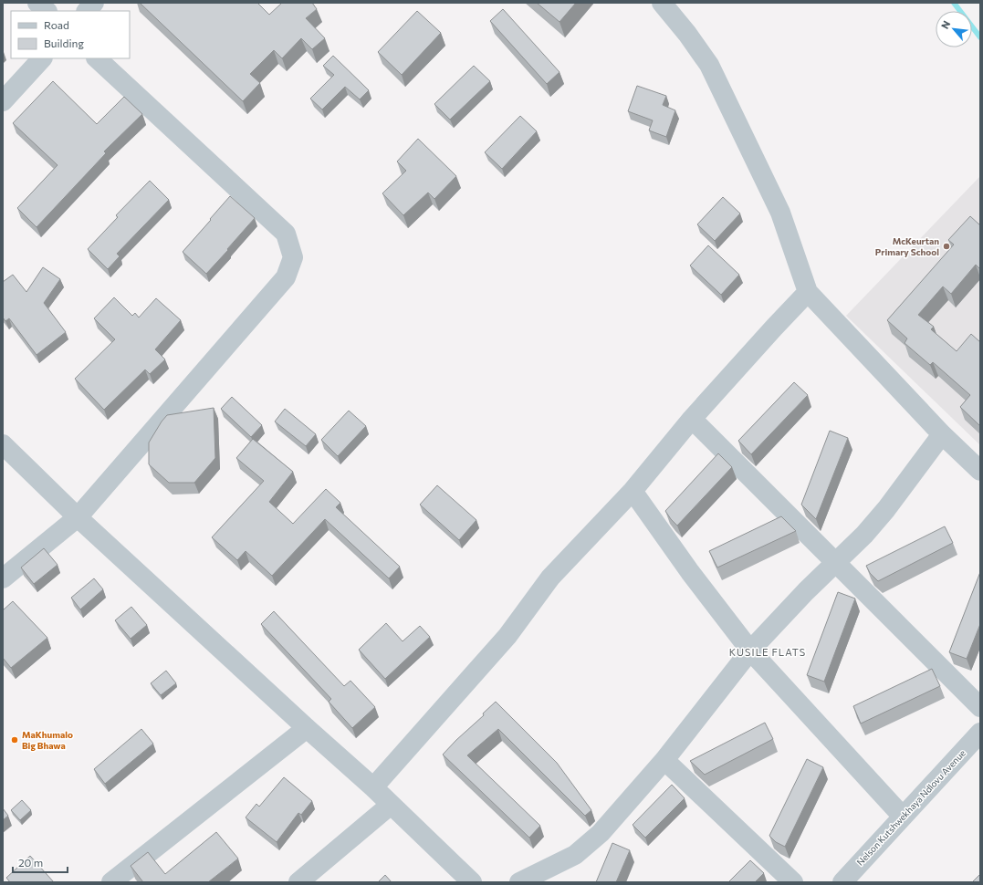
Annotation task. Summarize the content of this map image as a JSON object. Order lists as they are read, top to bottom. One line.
{"streets":{"street":["Nelson Kutshwekhaya Ndlovu Avenue"]},"districts":["KUSILE FLATS"],"places":["McKeurtan Primary School","MaKhumalo Big Bhawa"],"legend":["Road","Building"],"scale_bar":"20 m","north":"top left"}
